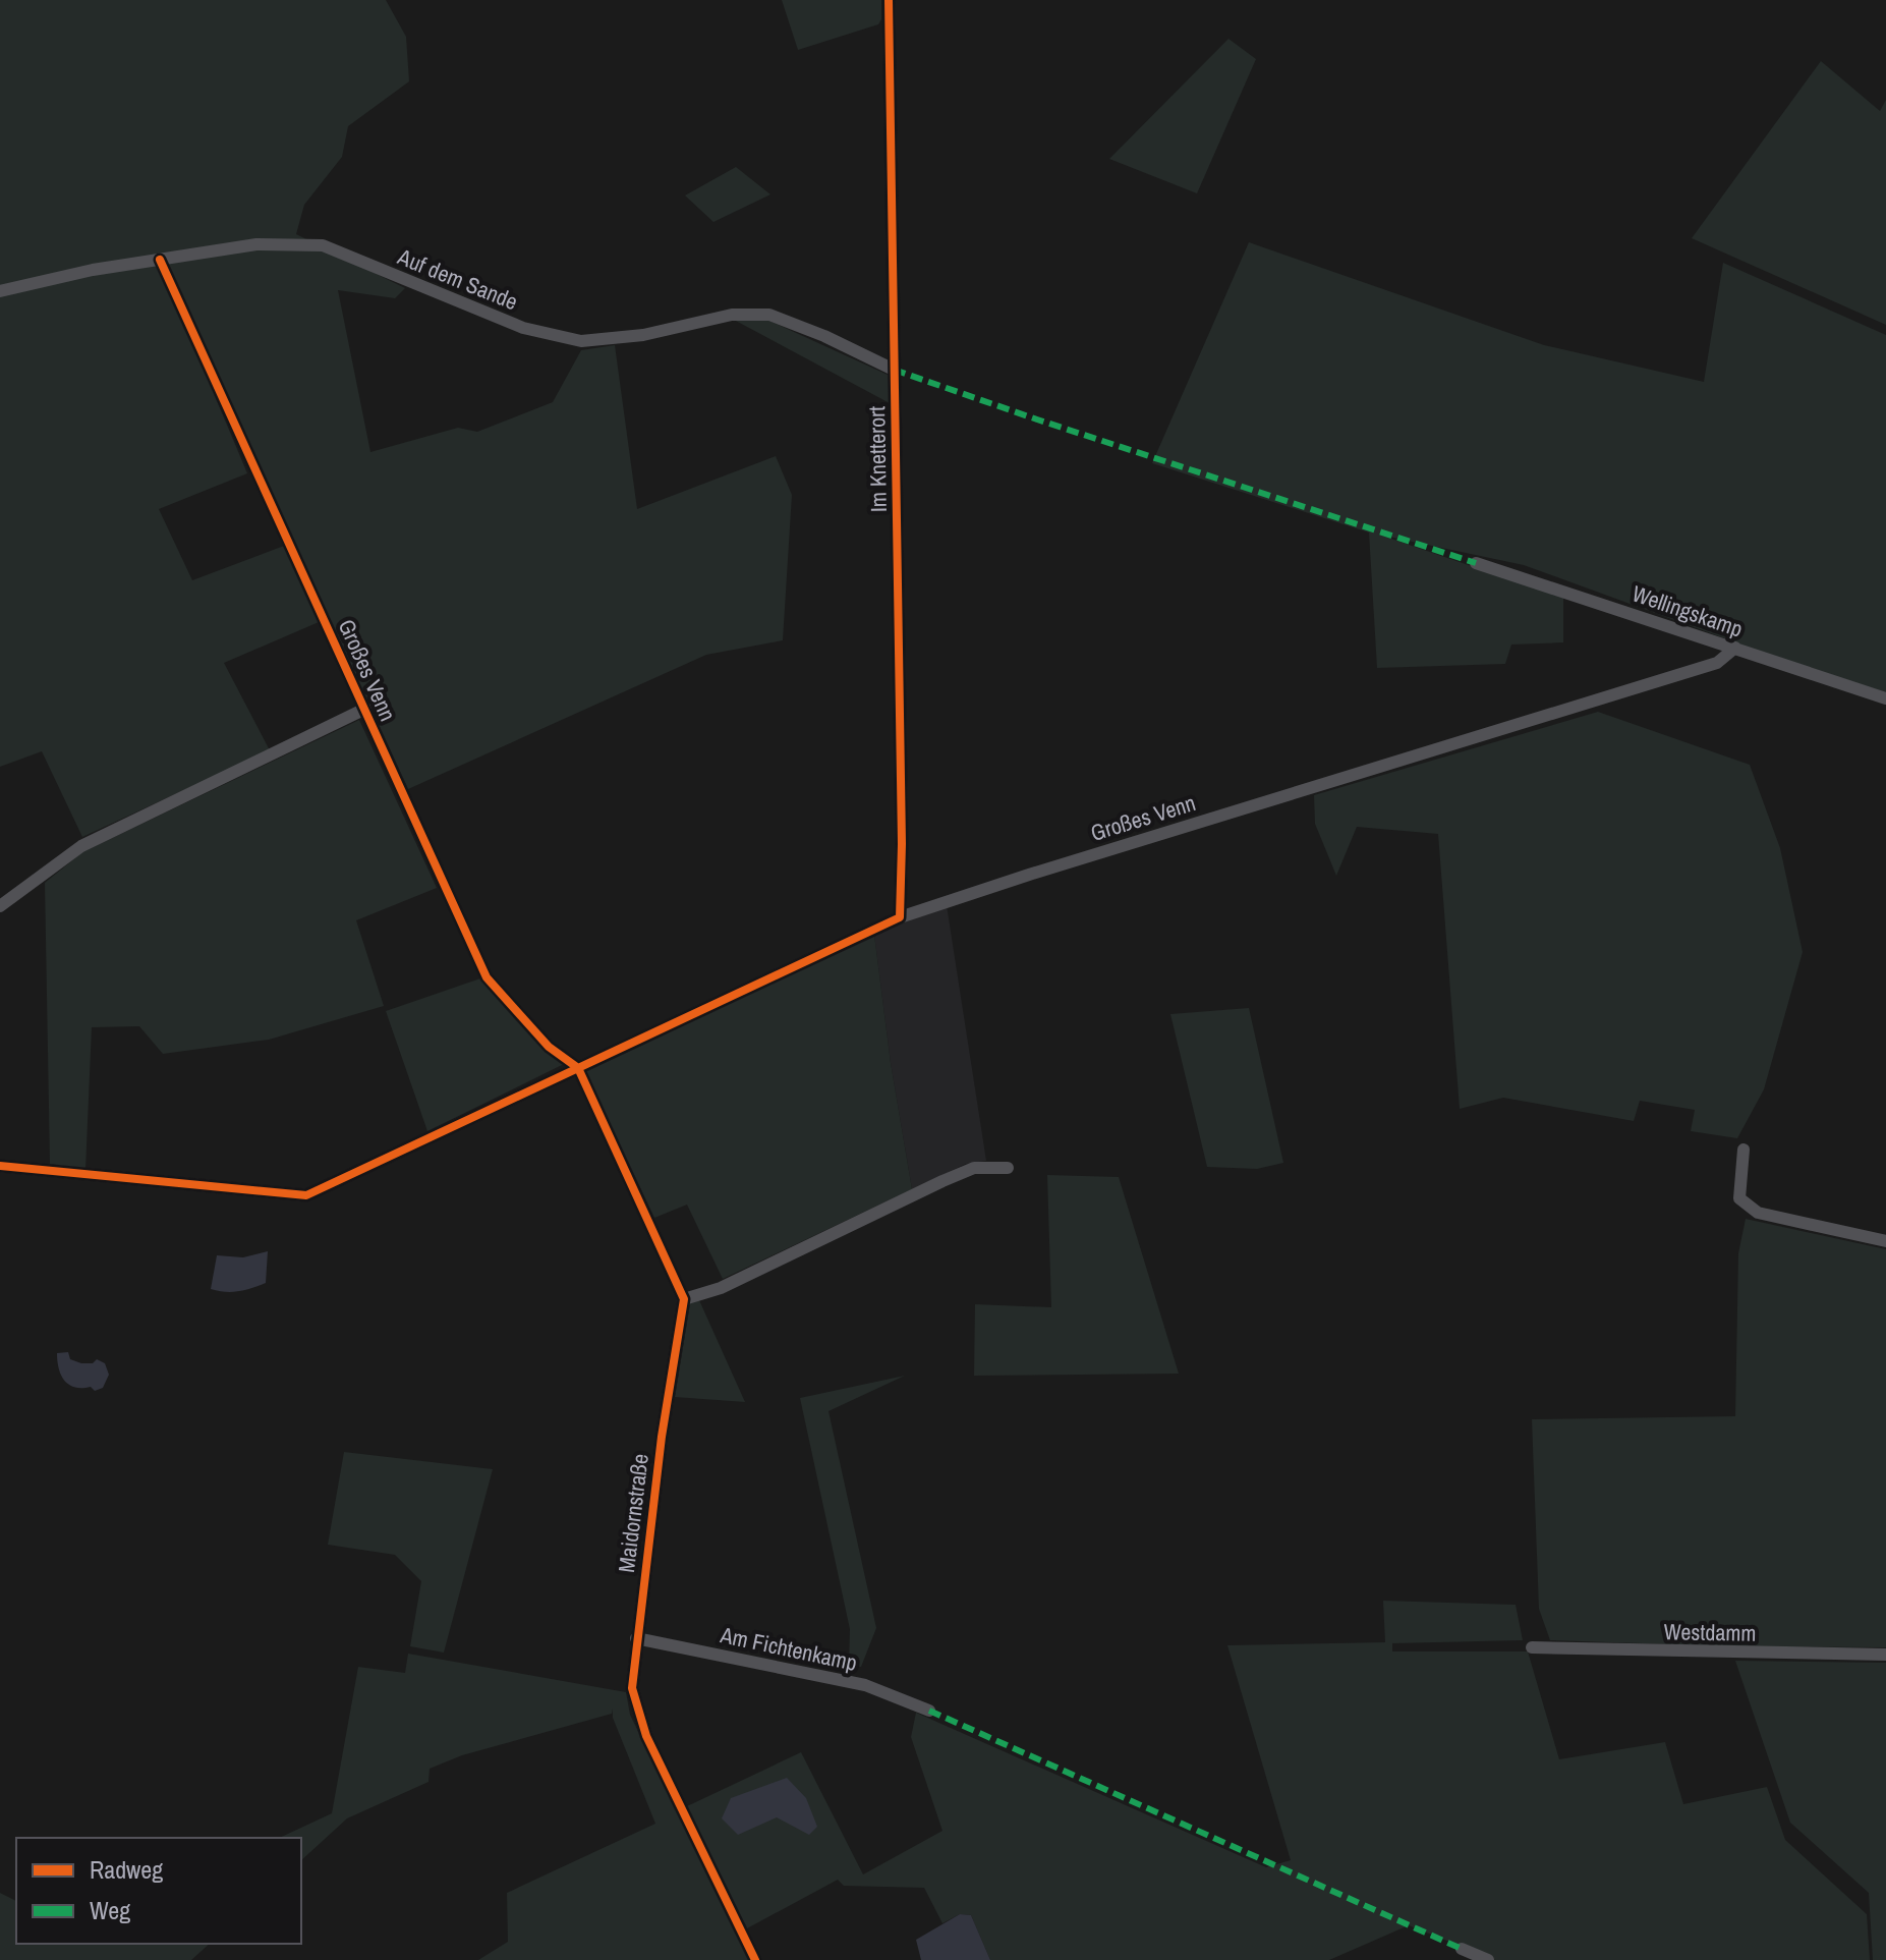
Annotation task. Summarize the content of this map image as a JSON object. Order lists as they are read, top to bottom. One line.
{"streets":{"street":["Auf dem Sande","Im Knetterort","Wellingskamp","Großes Venn","Maidornstraße","Westdamm","Am Fichtenkamp"]},"crossings":[["Auf dem Sande","Im Knetterort"],["Auf dem Sande","Großes Venn"],["Im Knetterort","Großes Venn"],["Wellingskamp","Großes Venn"],["Maidornstraße","Am Fichtenkamp"]],"legend":["Radweg","Weg"]}
